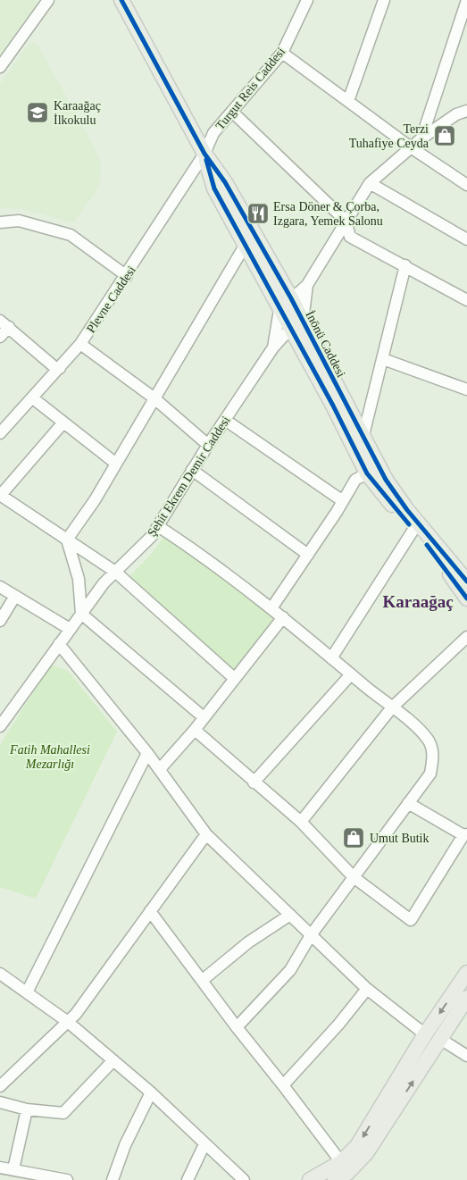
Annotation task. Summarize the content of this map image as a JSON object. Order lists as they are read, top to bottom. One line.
{"streets":{"main road":["İnönü Caddesi"],"street":["Turgut Reis Caddesi","Plevne Caddesi","Şehit Ekrem Demir Caddesi"]},"crossings":[["Turgut Reis Caddesi","Plevne Caddesi"],["Turgut Reis Caddesi","İnönü Caddesi"],["Plevne Caddesi","İnönü Caddesi"],["İnönü Caddesi","Şehit Ekrem Demir Caddesi"]],"districts":["Karaağaç"],"parks":["Fatih Mahallesi Mezarlığı"],"places":{"school or university":["Karaağaç İlkokulu"],"shop":["Terzi Tuhafiye Ceyda","Umut Butik"],"restaurant":["Ersa Döner & Çorba, Izgara, Yemek Salonu"]}}
